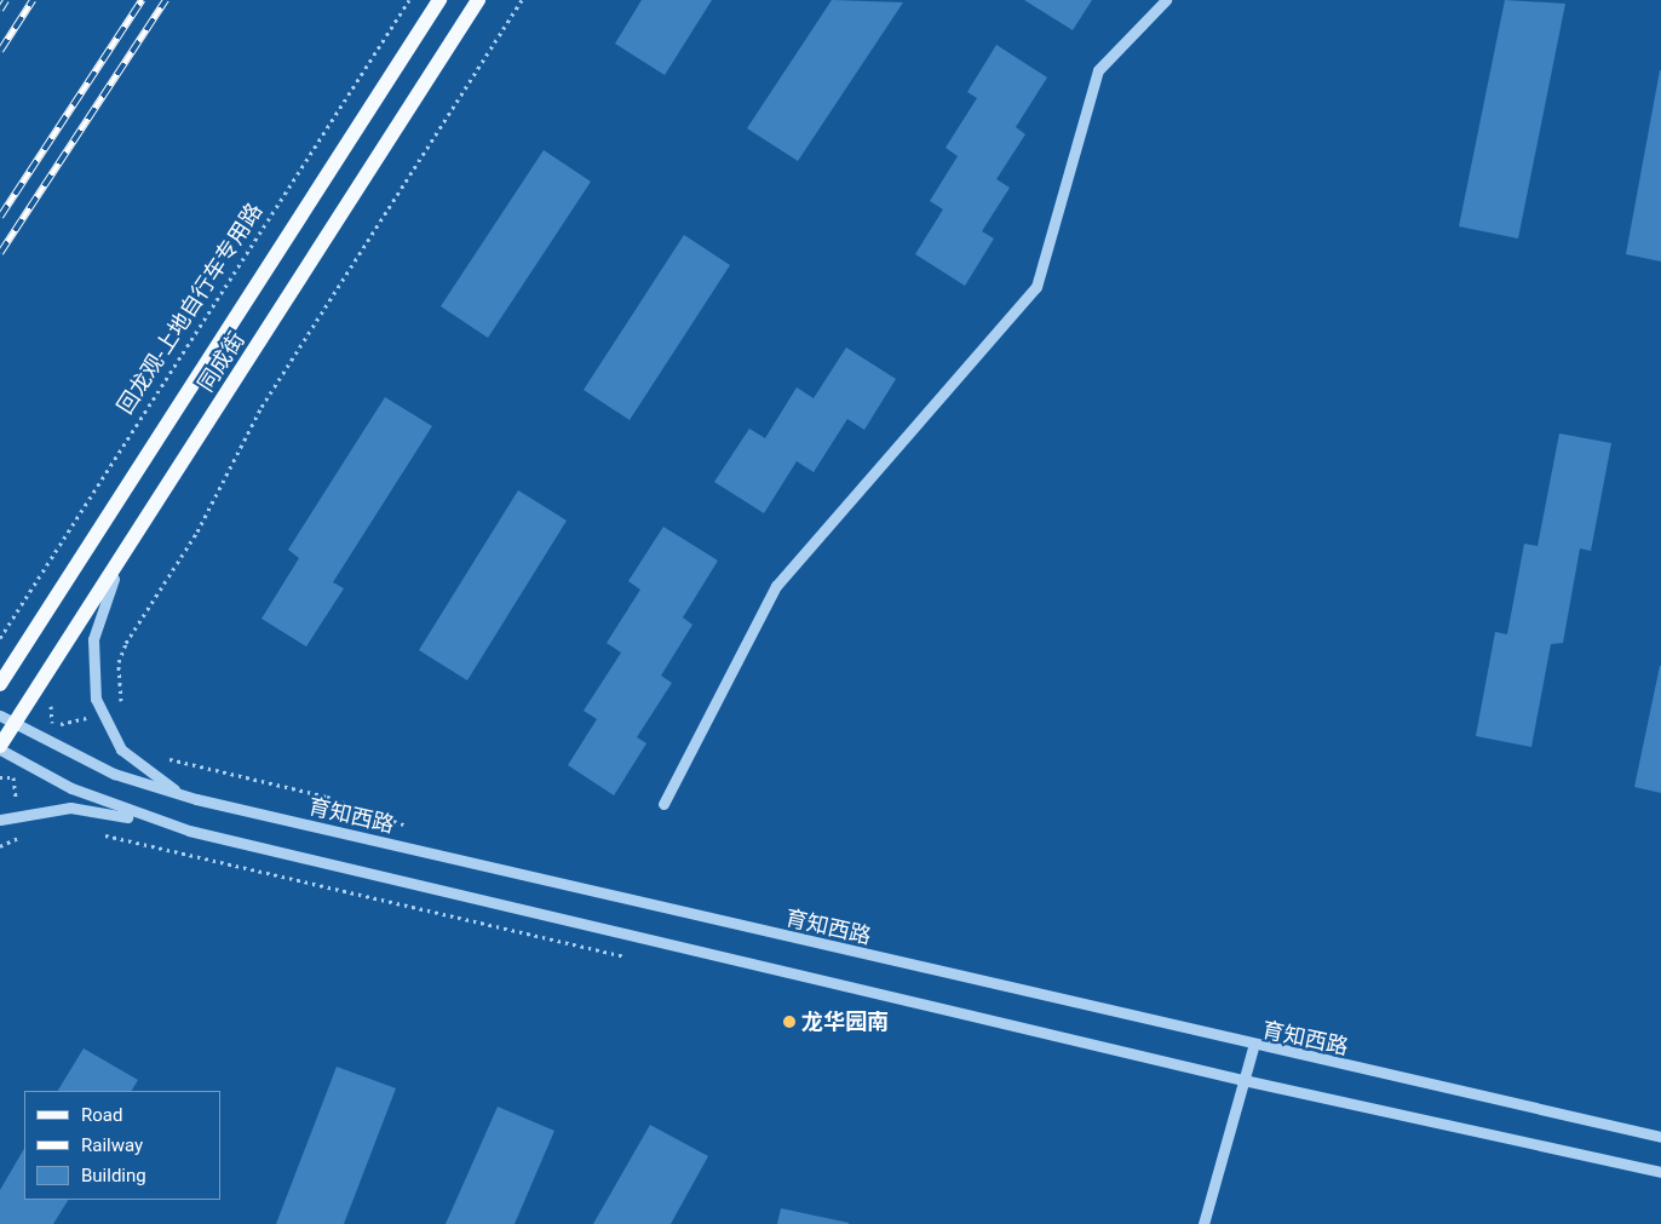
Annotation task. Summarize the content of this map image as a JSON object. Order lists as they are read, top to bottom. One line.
{"streets":{"main road":["同成街"],"street":["育知西路"],"path":["回龙观-上地自行车专用路"]},"crossings":[["同成街","育知西路"]],"places":["龙华园南"],"legend":["Road","Railway","Building"]}
